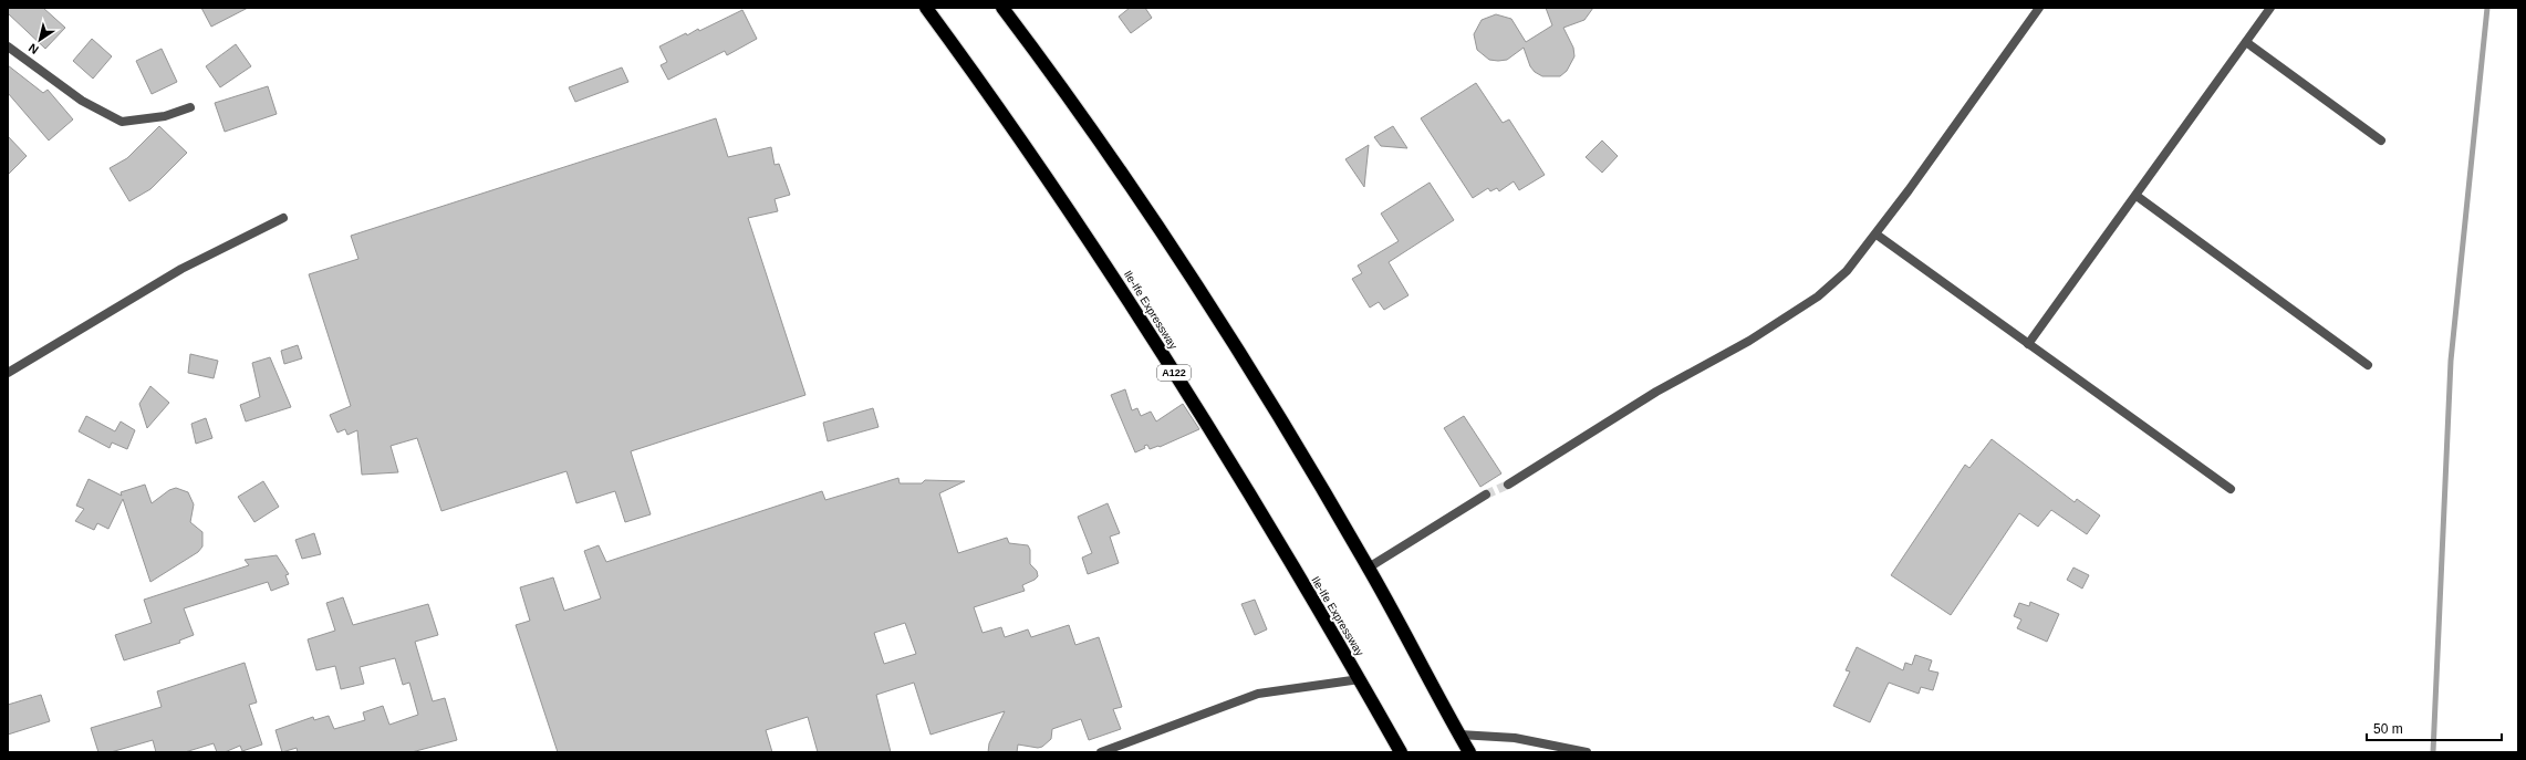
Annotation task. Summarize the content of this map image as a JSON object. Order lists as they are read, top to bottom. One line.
{"streets":{"highway":["Ile-Ife Expressway","A122"]},"scale_bar":"50 m","north":"bottom left"}
